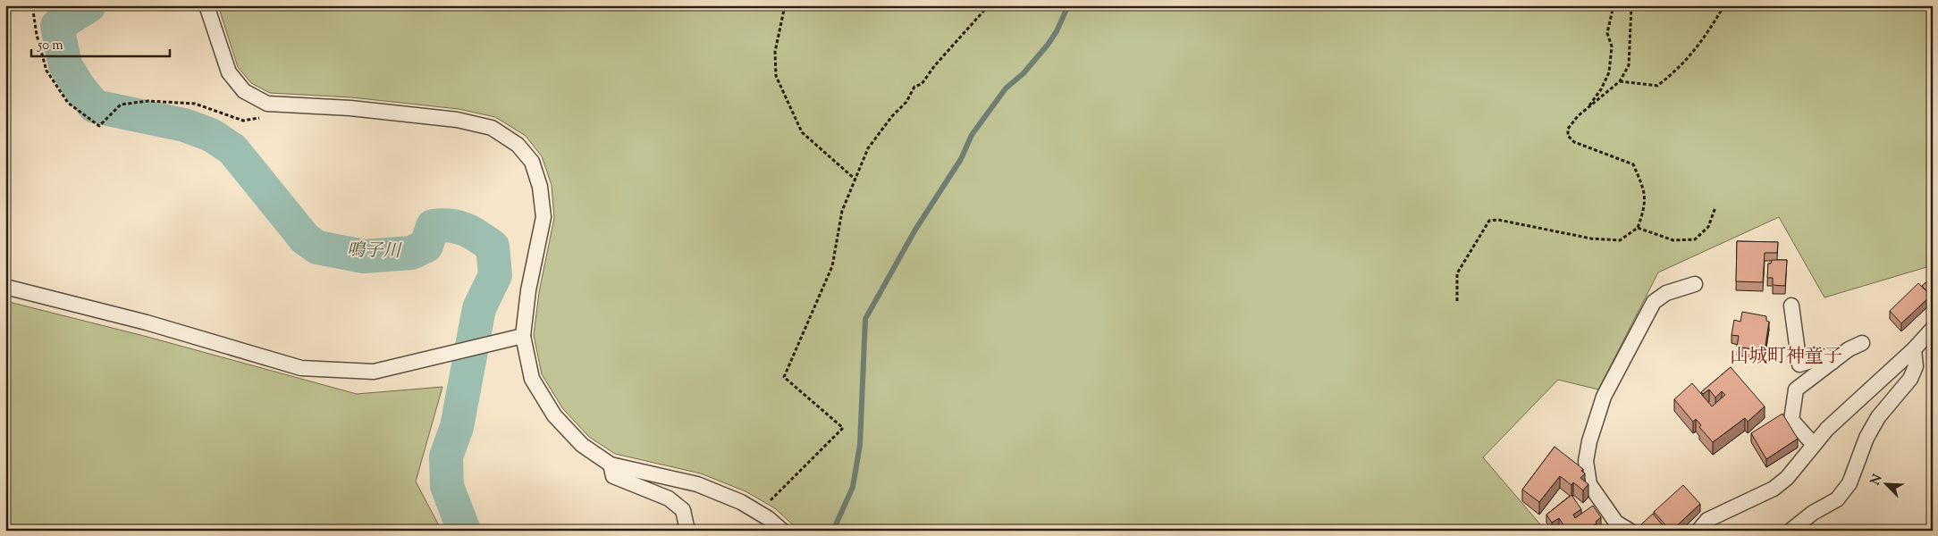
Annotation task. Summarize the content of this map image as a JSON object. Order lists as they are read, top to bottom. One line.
{"districts":["山城町神童子"],"water":["鳴子川"],"scale_bar":"50 m","north":"top left"}
